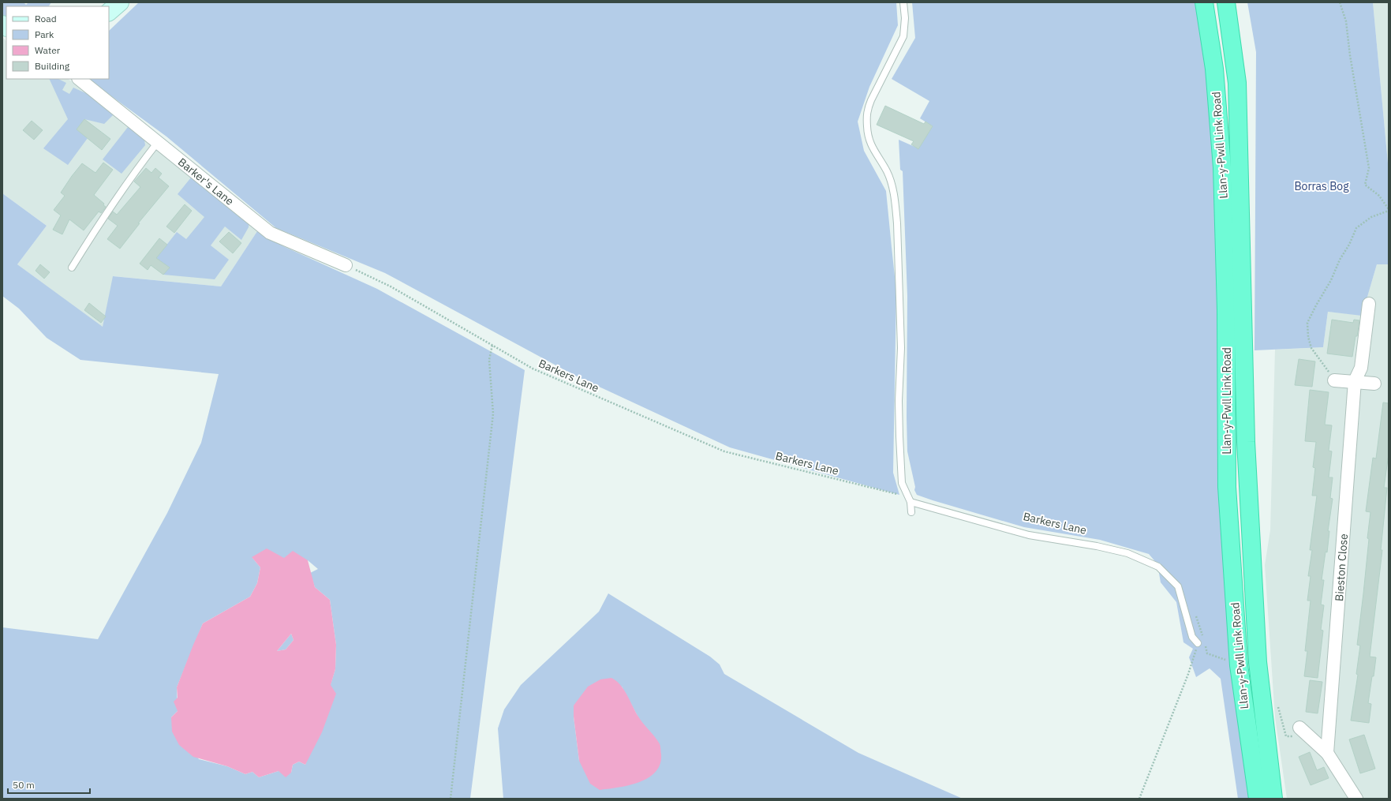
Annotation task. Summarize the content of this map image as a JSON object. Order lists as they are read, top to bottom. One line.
{"streets":{"highway":["Llan-y-Pwll Link Road"],"street":["Barker's Lane","Bieston Close"],"path":["Barkers Lane"]},"crossings":[["Barker's Lane","Barkers Lane"]],"parks":["Borras Bog"],"legend":["Road","Park","Water","Building"],"scale_bar":"50 m"}
